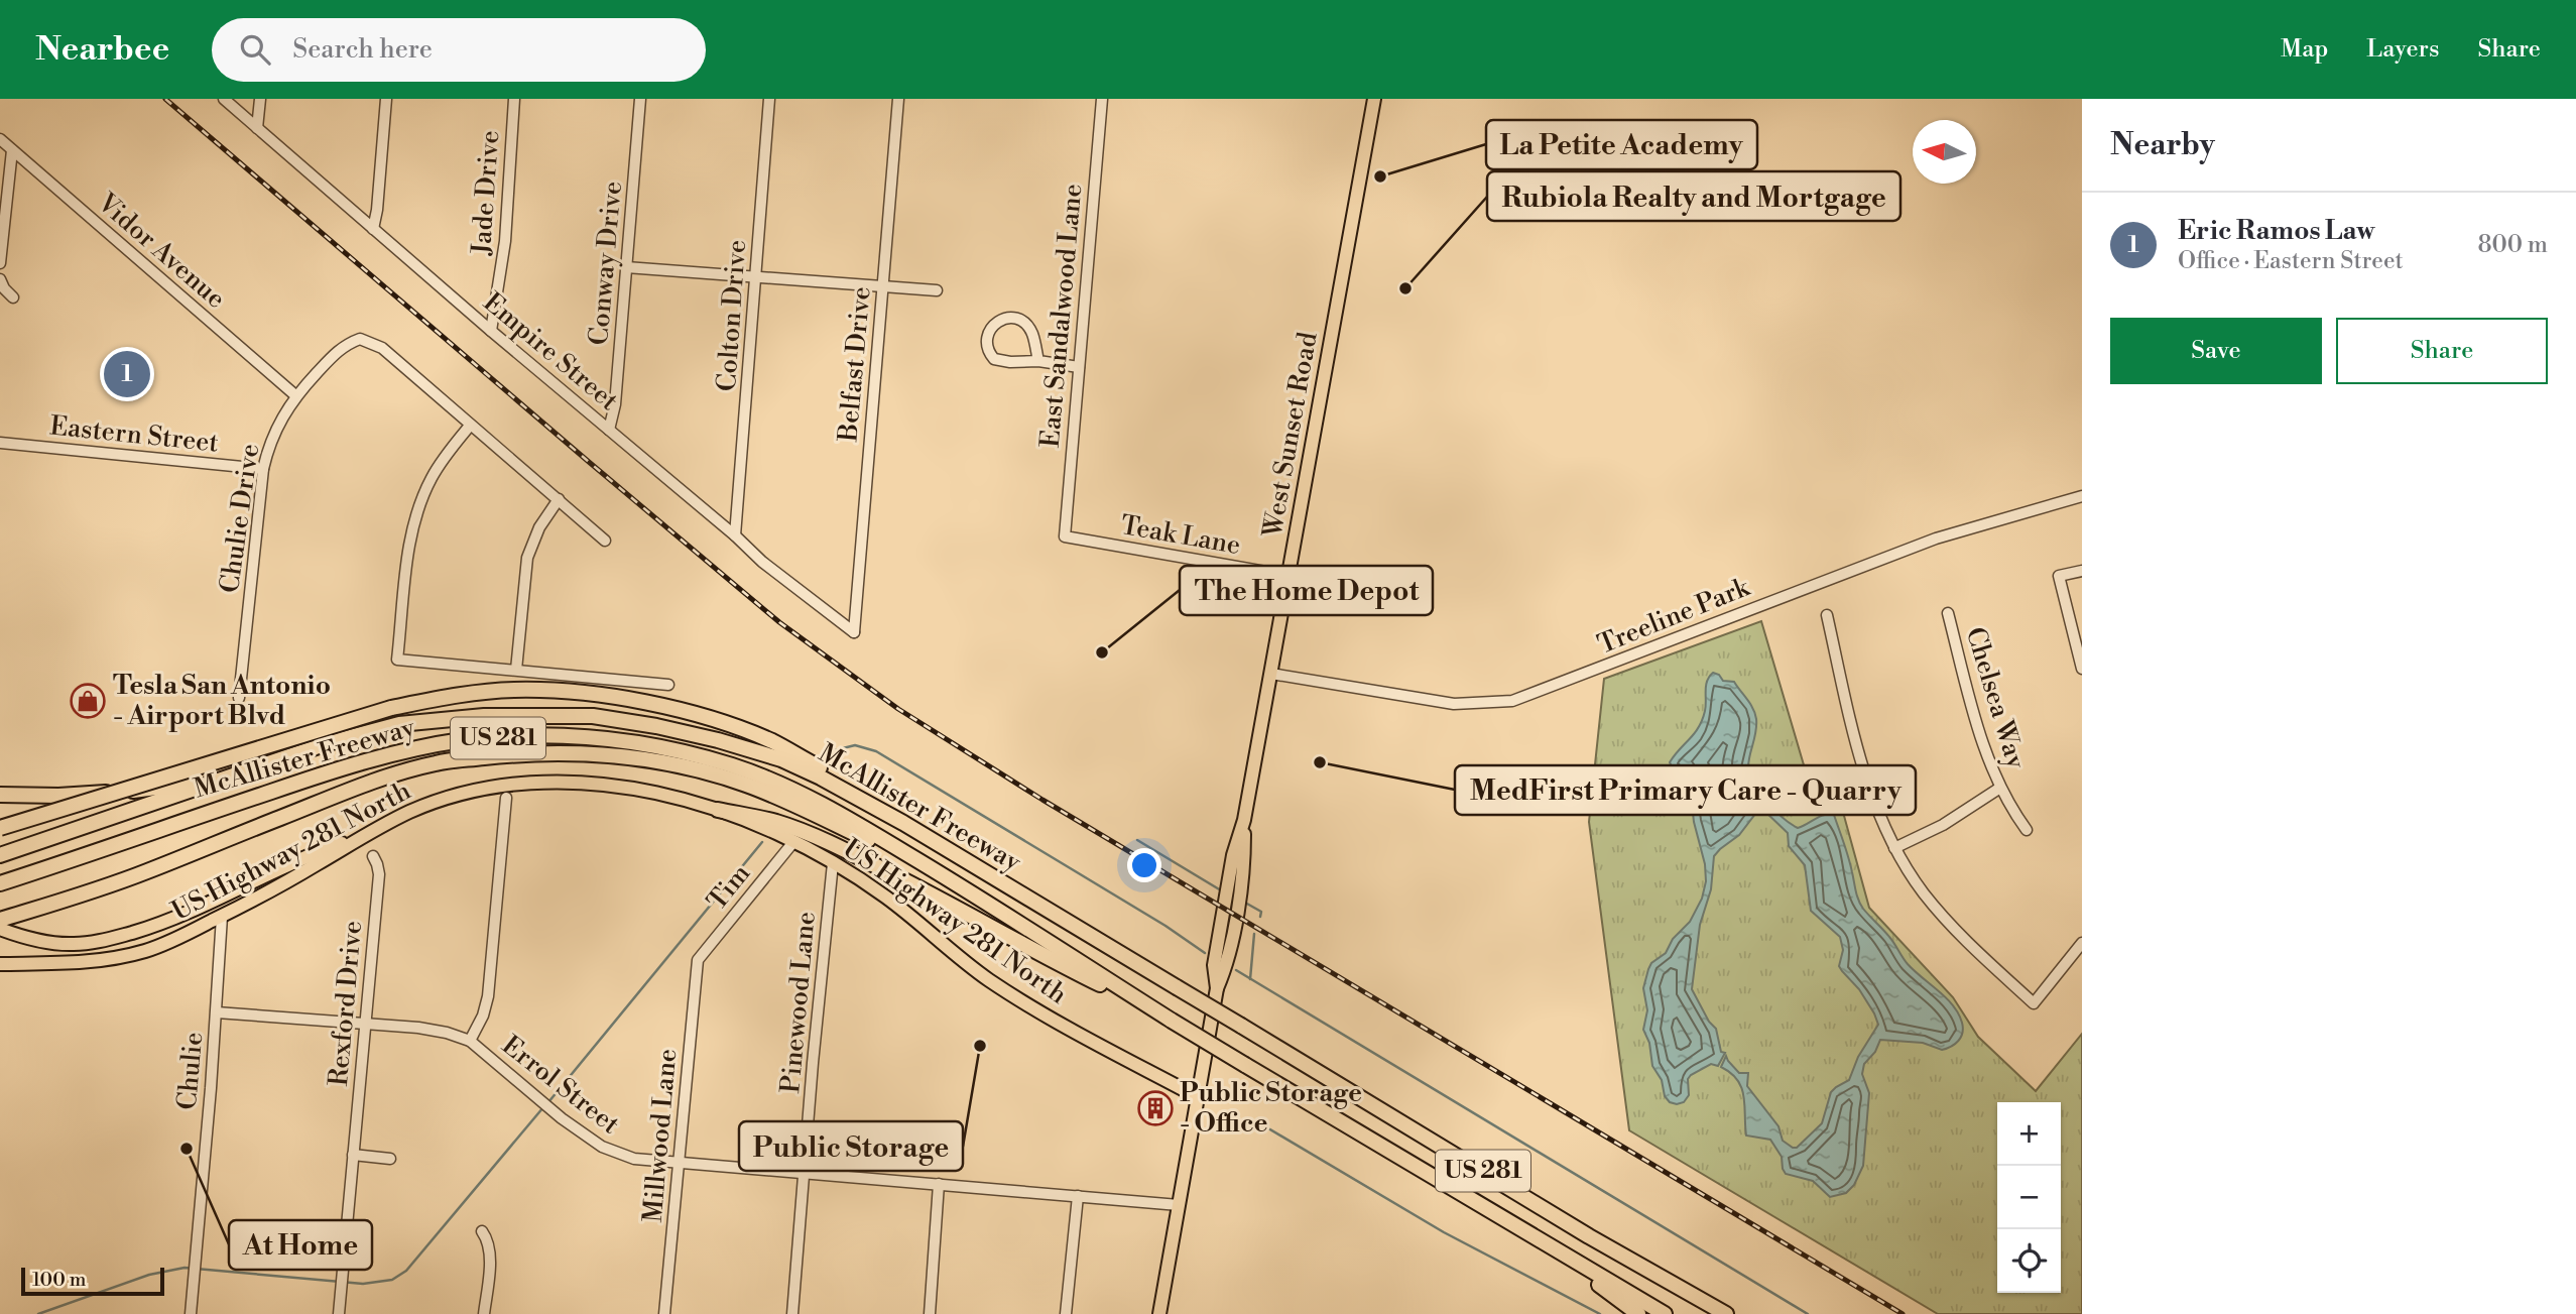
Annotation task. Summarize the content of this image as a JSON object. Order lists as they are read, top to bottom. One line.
{"streets":{"highway":["US 281","McAllister Freeway"],"main road":["West Sunset Road","US Highway 281 North"],"street":["Jade Drive","Vidor Avenue","Conway Drive","Colton Drive","East Sandalwood Lane","Empire Street","Belfast Drive","Eastern Street","Chulie Drive","Teak Lane","Treeline Park","Chelsea Way","Tim","Pinewood Lane","Rexford Drive","Chulie","Errol Street","Millwood Lane"]},"crossings":[["Jade Drive","Empire Street"],["Vidor Avenue","Chulie Drive"],["Conway Drive","Empire Street"],["Colton Drive","Empire Street"],["East Sandalwood Lane","Teak Lane"],["Empire Street","Belfast Drive"],["Eastern Street","Chulie Drive"],["West Sunset Road","Teak Lane"],["West Sunset Road","Treeline Park"],["West Sunset Road","US Highway 281 North"],["West Sunset Road","Errol Street"],["US Highway 281 North","Tim"],["US Highway 281 North","Pinewood Lane"],["US Highway 281 North","Chulie"],["Tim","Millwood Lane"],["Pinewood Lane","Errol Street"],["Rexford Drive","Errol Street"],["Chulie","Errol Street"],["Errol Street","Millwood Lane"]],"places":{"other":["La Petite Academy","Rubiola Realty and Mortgage","The Home Depot","MedFirst Primary Care - Quarry","Public Storage","At Home"],"shop":["Tesla San Antonio - Airport Blvd"],"building":["Public Storage - Office"]},"scale_bar":"100 m","north":"left","page":{"header":"Nearbee","search":"Search here","nav":["Map","Layers","Share"],"heading":"Nearby","list":[{"mark":"1","name":"Eric Ramos Law","note":"Office · Eastern Street","value":"800 m"}],"buttons":["Save","Share"],"pins":"1","map_buttons":["+","−"],"scale":"100 m"}}
